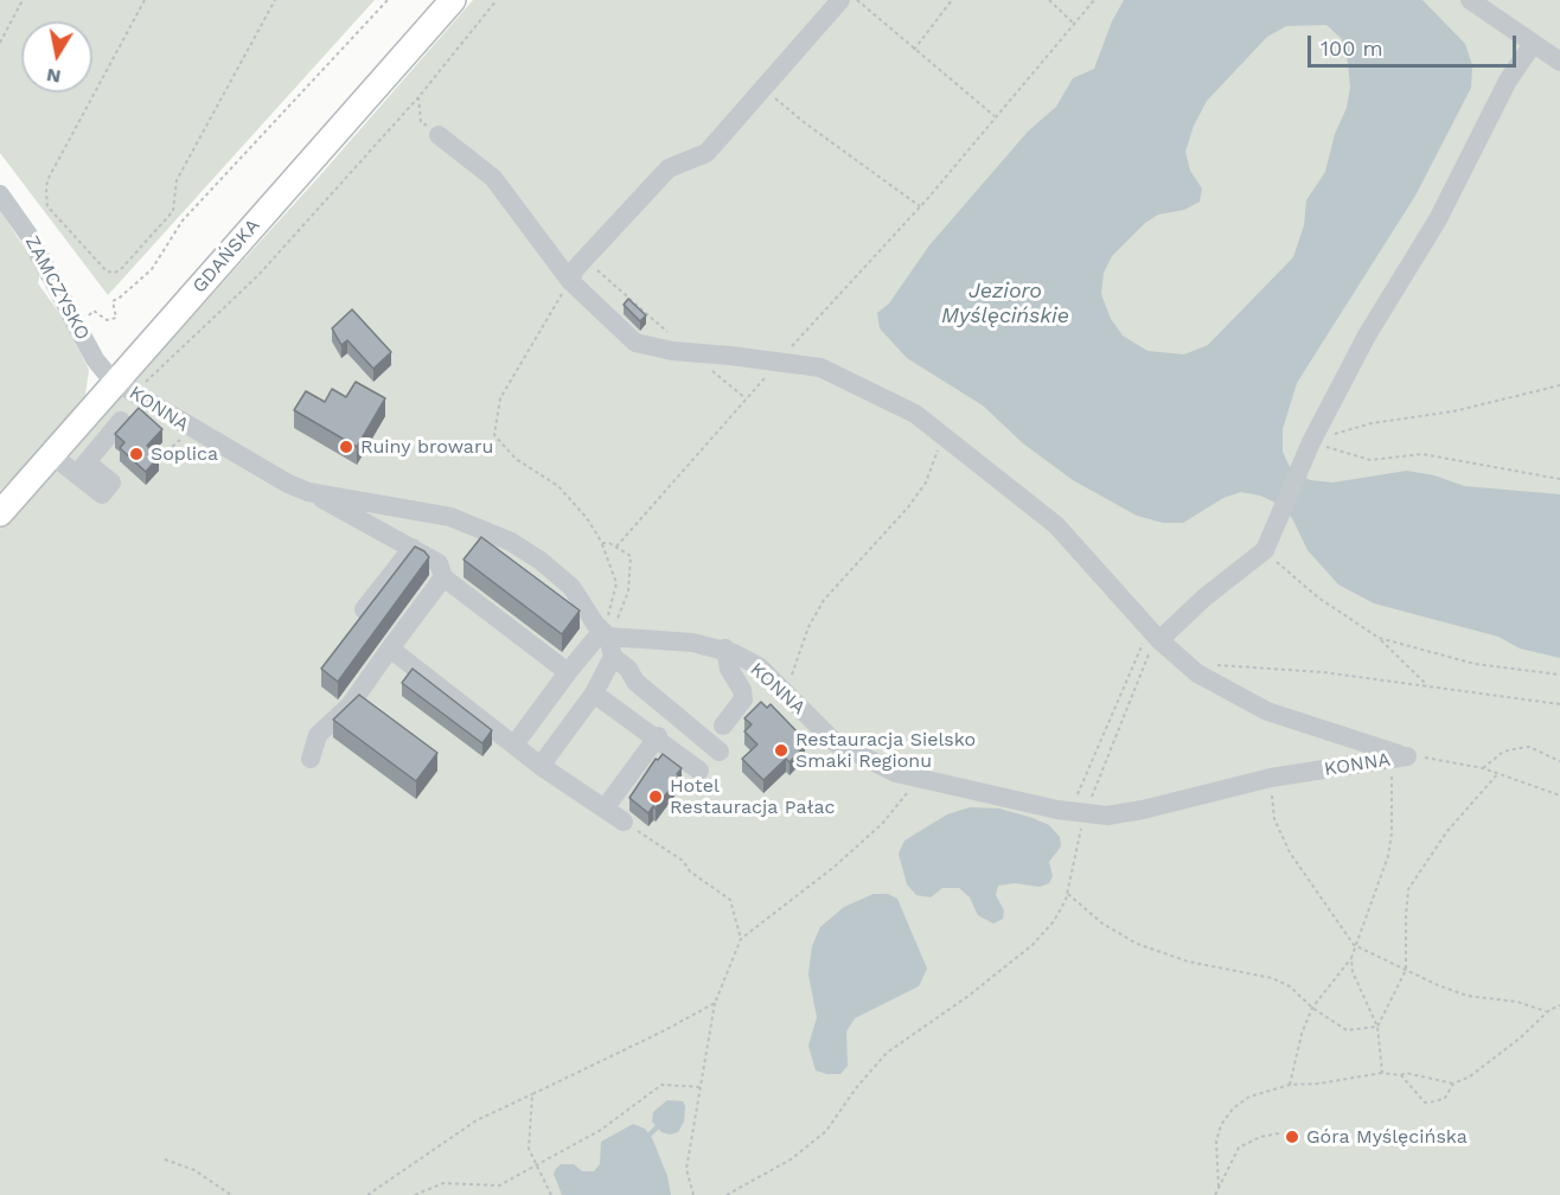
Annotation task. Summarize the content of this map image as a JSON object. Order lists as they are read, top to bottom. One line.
{"streets":{"main road":["GDAŃSKA"],"street":["ZAMCZYSKO","KONNA"]},"crossings":[["GDAŃSKA","ZAMCZYSKO"],["GDAŃSKA","KONNA"],["ZAMCZYSKO","KONNA"]],"water":["Jezioro Myślęcińskie"],"places":["Ruiny browaru","Soplica","Restauracja Sielsko Smaki Regionu","Hotel Restauracja Pałac","Góra Myślęcińska"],"scale_bar":"100 m","north":"bottom"}
